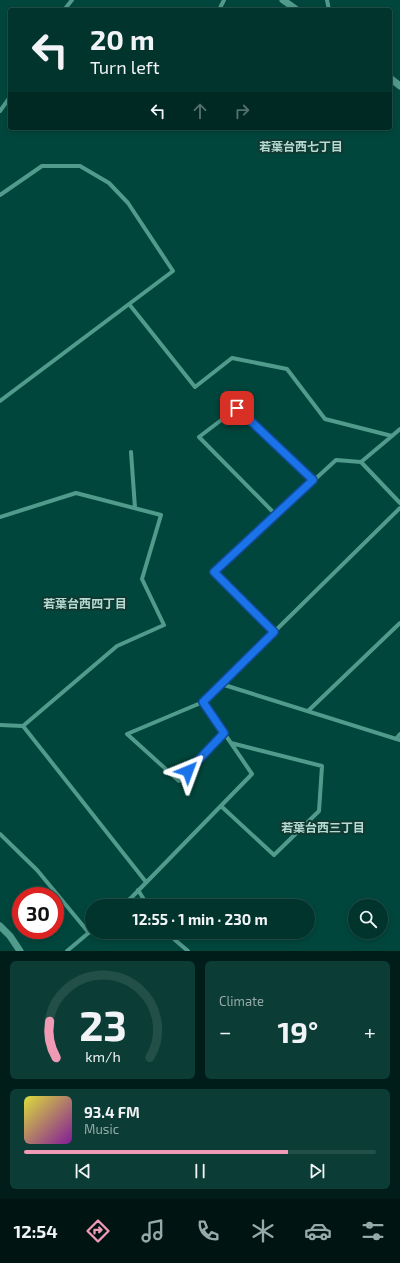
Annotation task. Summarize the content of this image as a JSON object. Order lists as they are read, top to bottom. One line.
{"districts":["若葉台西七丁目","若葉台西四丁目","若葉台西三丁目"],"page":{"turn":["20 m","Turn left"],"limit":"30","trip":"12:55 · 1 min · 230 m","tile":"Climate","heat":["−","19°","+"],"song":["93.4 FM","Music"],"tabs":"12:54","gauge":["23","km/h"]}}
